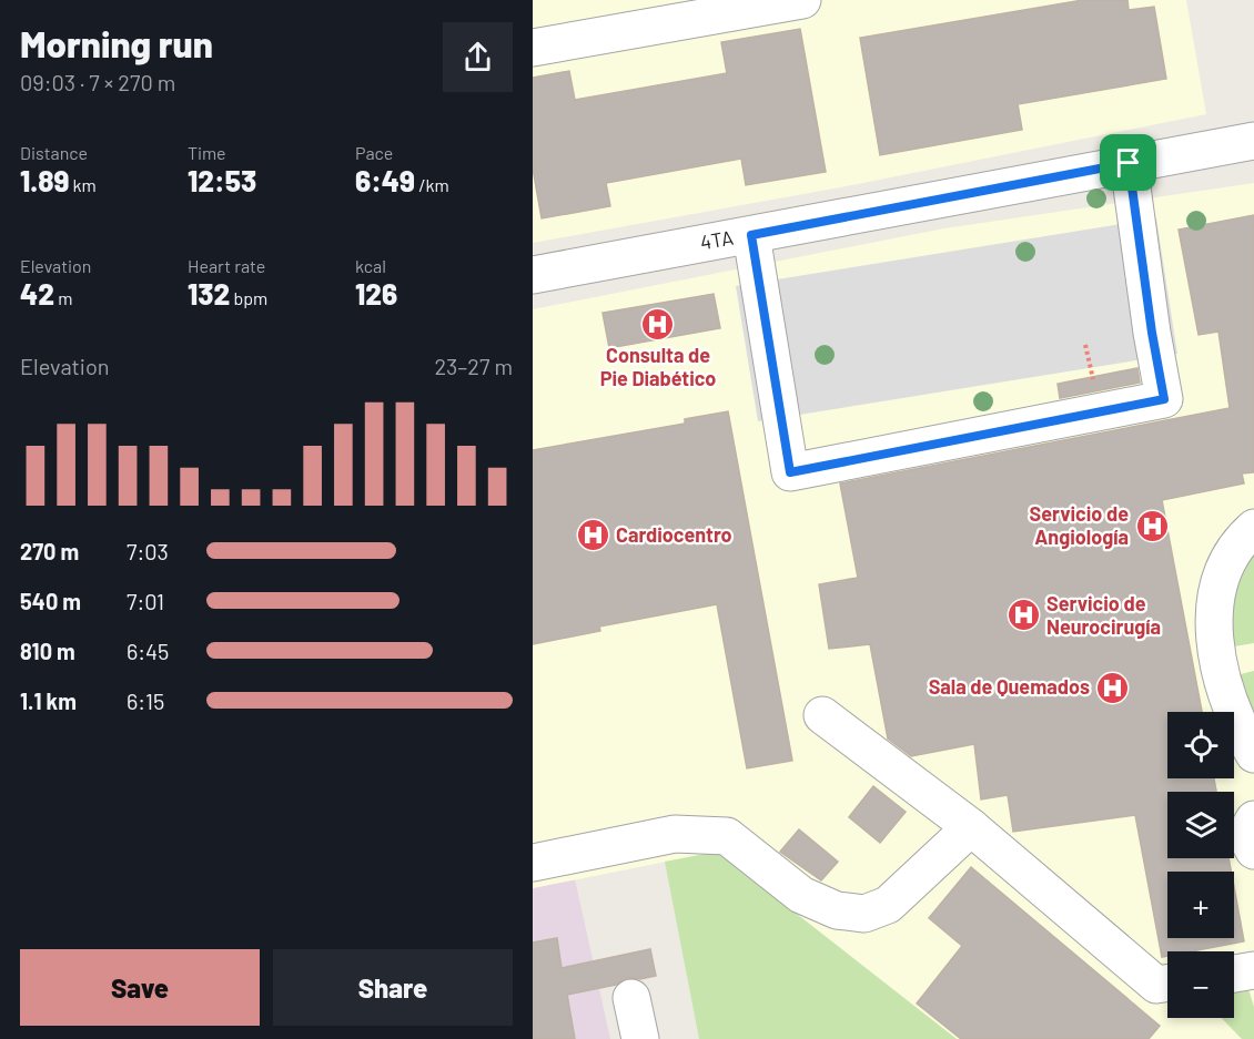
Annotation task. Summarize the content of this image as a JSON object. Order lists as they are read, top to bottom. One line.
{"streets":{"street":["4TA"]},"places":{"hospital":["Consulta de Pie Diabético","Servicio de Angiología","Cardiocentro","Servicio de Neurocirugía","Sala de Quemados"]},"page":{"heading":["Morning run","09:03 · 7 × 270 m"],"stats":[["Distance","1.89 km"],["Time","12:53"],["Pace","6:49 /km"],["Elevation","42 m"],["Heart rate","132 bpm"],["kcal","126"]],"chart":["Elevation","23–27 m"],"list":[{"name":"270 m","note":"7:03"},{"name":"540 m","note":"7:01"},{"name":"810 m","note":"6:45"},{"name":"1.1 km","note":"6:15"}],"map_buttons":["+","−"],"buttons":["Save","Share"]}}
